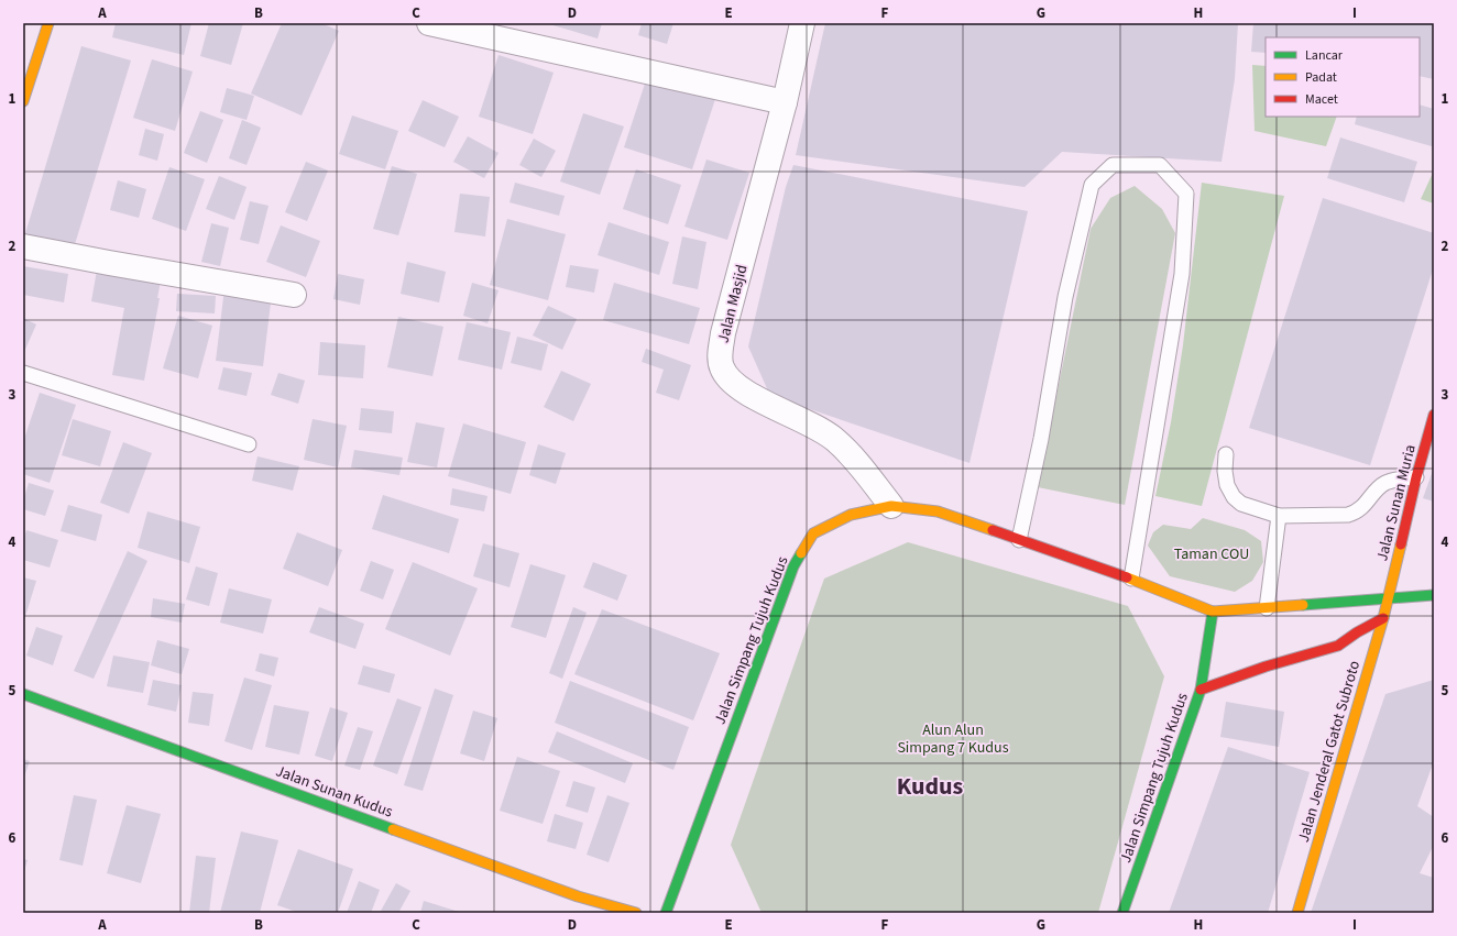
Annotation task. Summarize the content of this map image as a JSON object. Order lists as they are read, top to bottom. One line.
{"streets":{"main road":["Jalan Sunan Muria","Jalan Simpang Tujuh Kudus","Jalan Jenderal Gatot Subroto","Jalan Sunan Kudus"],"street":["Jalan Masjid"]},"crossings":[["Jalan Masjid","Jalan Simpang Tujuh Kudus"],["Jalan Sunan Muria","Jalan Jenderal Gatot Subroto"],["Jalan Simpang Tujuh Kudus","Jalan Jenderal Gatot Subroto"]],"districts":["Kudus"],"parks":["Taman COU","Alun Alun Simpang 7 Kudus"],"legend":["Lancar","Padat","Macet"],"grid":{"columns":["A","B","C","D","E","F","G","H","I"],"rows":["1","2","3","4","5","6"]}}
